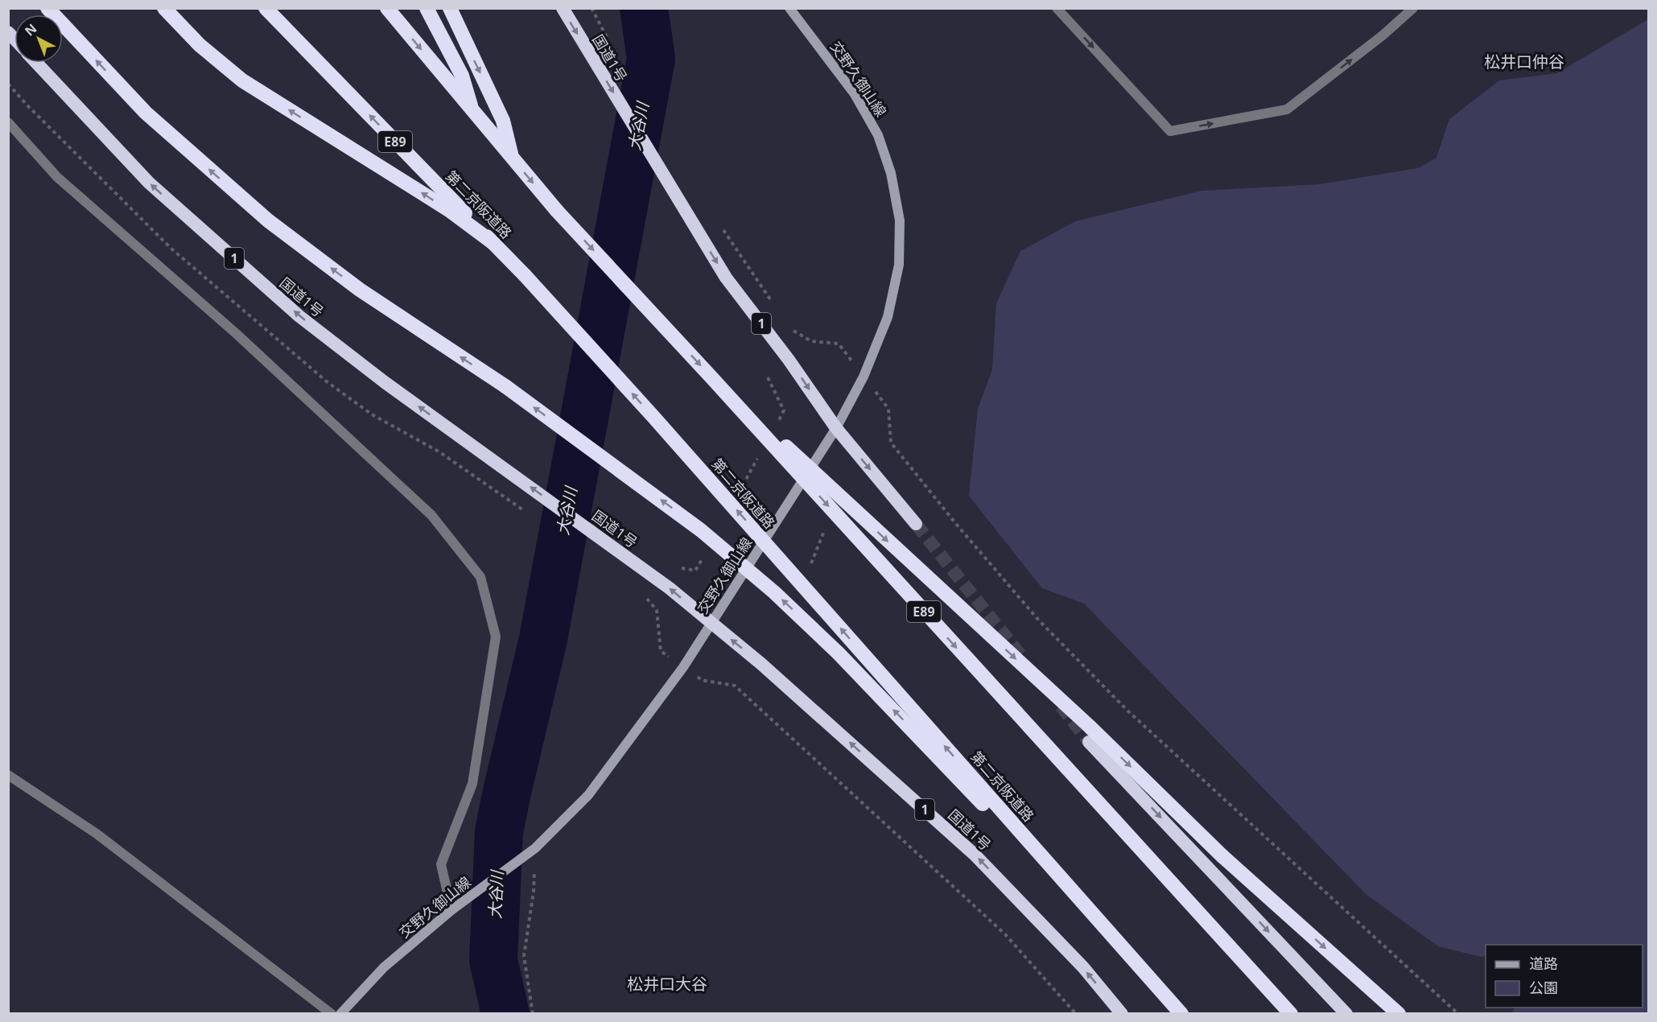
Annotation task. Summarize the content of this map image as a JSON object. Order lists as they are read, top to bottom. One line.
{"streets":{"highway":["国道1号","E89","第二京阪道路","1"],"main road":["交野久御山線"]},"crossings":[["国道1号","交野久御山線"]],"districts":["松井口仲谷","松井口大谷"],"water":["大谷川"],"legend":["道路","公園"],"north":"top left"}
